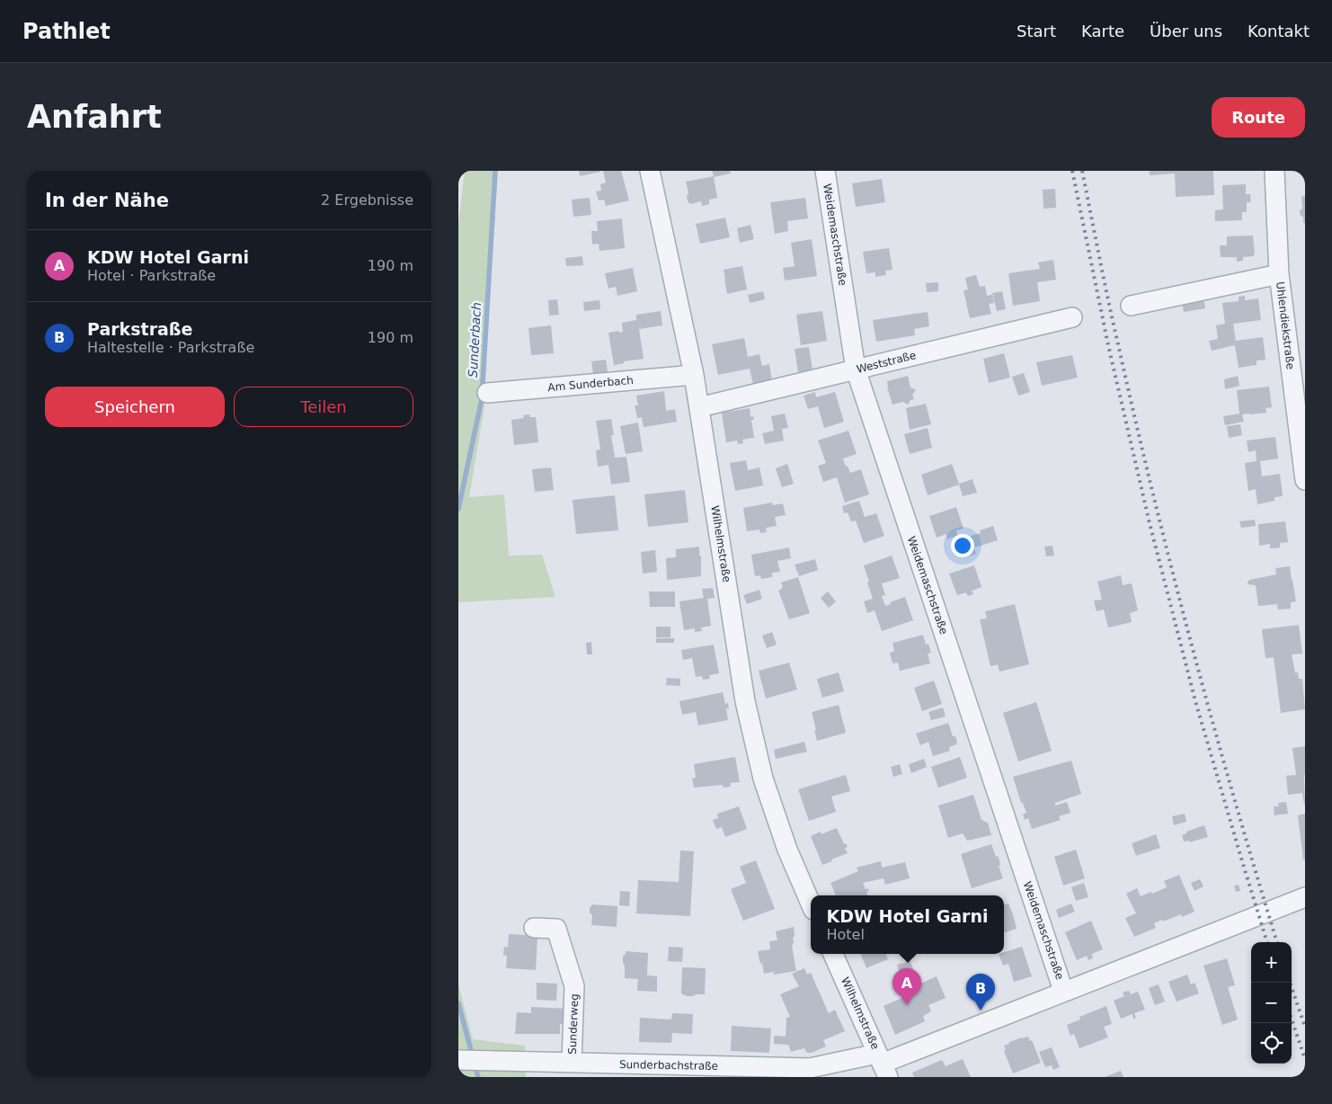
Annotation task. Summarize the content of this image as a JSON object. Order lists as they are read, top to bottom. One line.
{"streets":{"street":["Weidemaschstraße","Uhlendiekstraße","Weststraße","Am Sunderbach","Wilhelmstraße","Sunderweg","Sunderbachstraße"]},"crossings":[["Weidemaschstraße","Weststraße"],["Weidemaschstraße","Sunderbachstraße"],["Weststraße","Wilhelmstraße"],["Am Sunderbach","Wilhelmstraße"],["Wilhelmstraße","Sunderbachstraße"],["Sunderweg","Sunderbachstraße"]],"water":["Sunderbach"],"page":{"header":"Pathlet","nav":["Start","Karte","Über uns","Kontakt"],"buttons":["Route",["Speichern","Teilen"]],"title":"Anfahrt","heading":["In der Nähe","2 Ergebnisse"],"list":[{"mark":"A","name":"KDW Hotel Garni","note":"Hotel · Parkstraße","value":"190 m"},{"mark":"B","name":"Parkstraße","note":"Haltestelle · Parkstraße","value":"190 m"}],"popup":["KDW Hotel Garni","Hotel"],"map_buttons":["+","−"],"pins":["A","B"]}}
